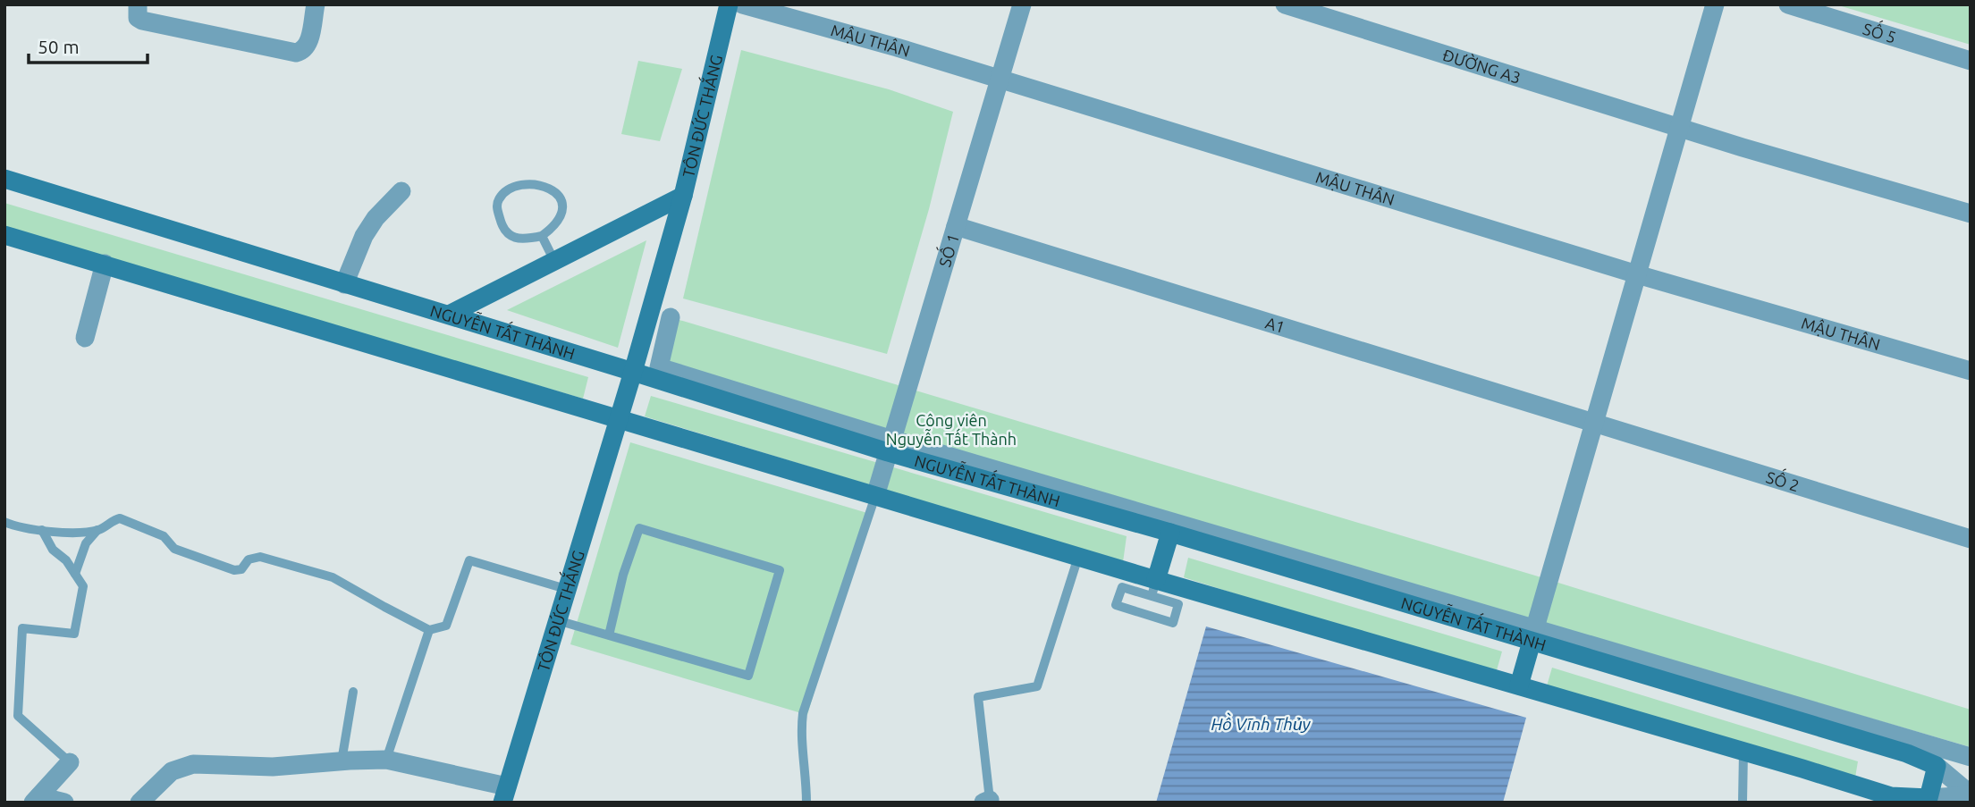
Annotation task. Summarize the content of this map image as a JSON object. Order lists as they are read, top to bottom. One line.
{"streets":{"street":["SỐ 5","MẬU THÂN","ĐƯỜNG A3","TÔN ĐỨC THẮNG","SỐ 1","A1","NGUYỄN TẤT THÀNH","SỐ 2"]},"crossings":[["MẬU THÂN","SỐ 1"],["TÔN ĐỨC THẮNG","NGUYỄN TẤT THÀNH"],["SỐ 1","A1"],["SỐ 1","NGUYỄN TẤT THÀNH"],["A1","SỐ 2"]],"water":["Hồ Vĩnh Thủy"],"parks":["Công viên Nguyễn Tất Thành"],"scale_bar":"50 m"}
